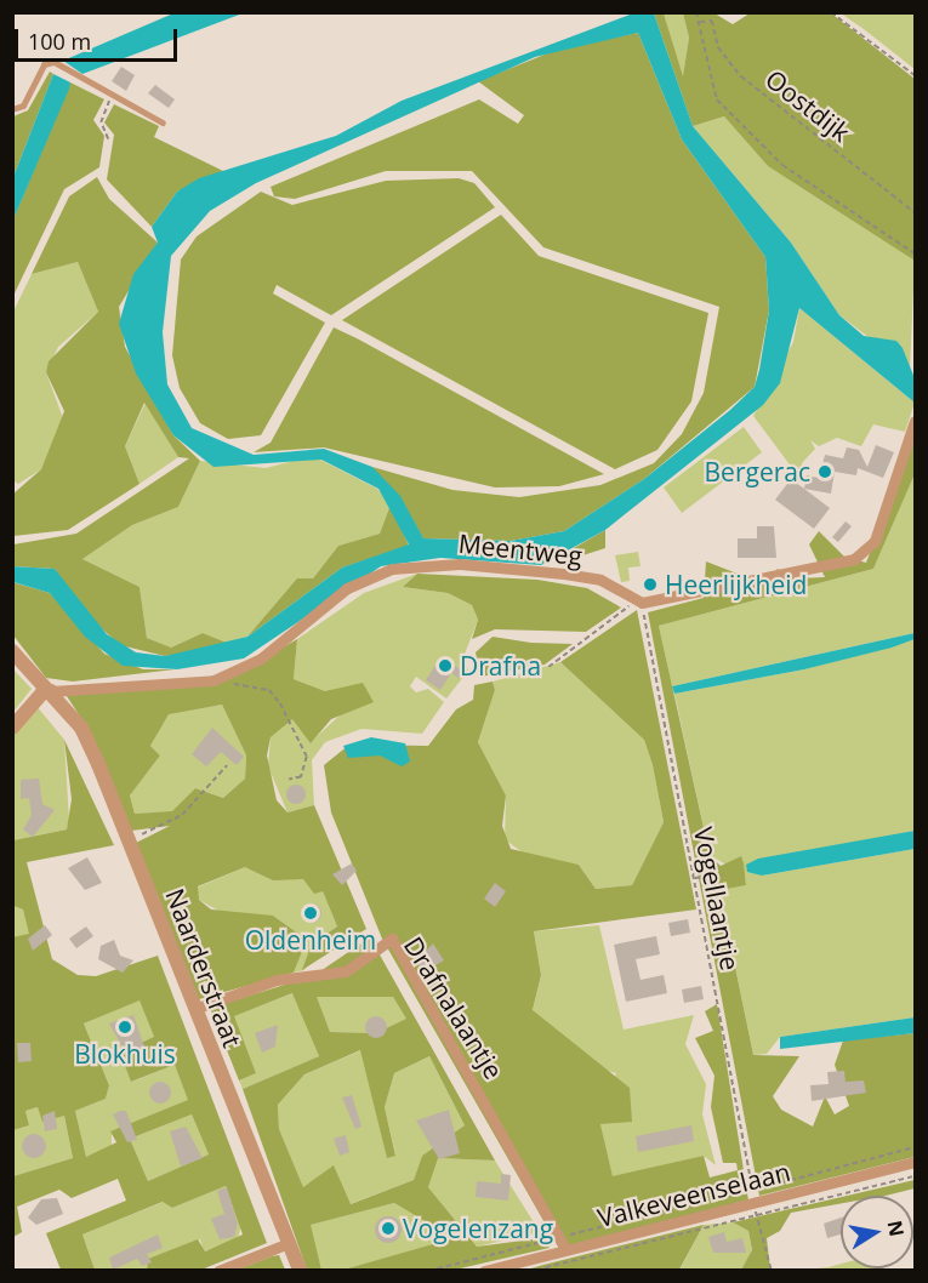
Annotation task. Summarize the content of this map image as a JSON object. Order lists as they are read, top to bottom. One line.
{"streets":{"street":["Meentweg","Naarderstraat","Drafnalaantje","Valkeveenselaan"],"path":["Oostdijk","Vogellaantje"]},"crossings":[["Meentweg","Vogellaantje"],["Meentweg","Naarderstraat"],["Vogellaantje","Valkeveenselaan"],["Naarderstraat","Drafnalaantje"],["Drafnalaantje","Valkeveenselaan"]],"places":["Bergerac","Heerlijkheid","Drafna","Oldenheim","Blokhuis","Vogelenzang"],"scale_bar":"100 m","north":"right"}
